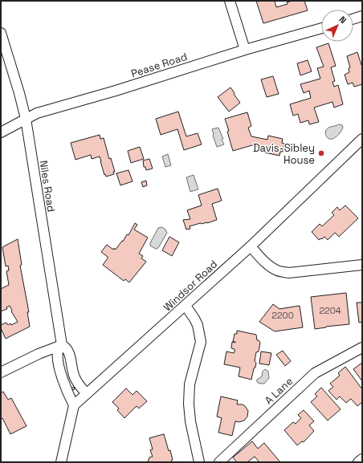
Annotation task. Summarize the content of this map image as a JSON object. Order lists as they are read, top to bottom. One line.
{"streets":{"street":["Pease Road","Niles Road","Windsor Road","A Lane"]},"crossings":[["Pease Road","Niles Road"],["Niles Road","Windsor Road"]],"places":["Davis-Sibley House"],"house_numbers":["2204","2200"],"north":"top right"}
